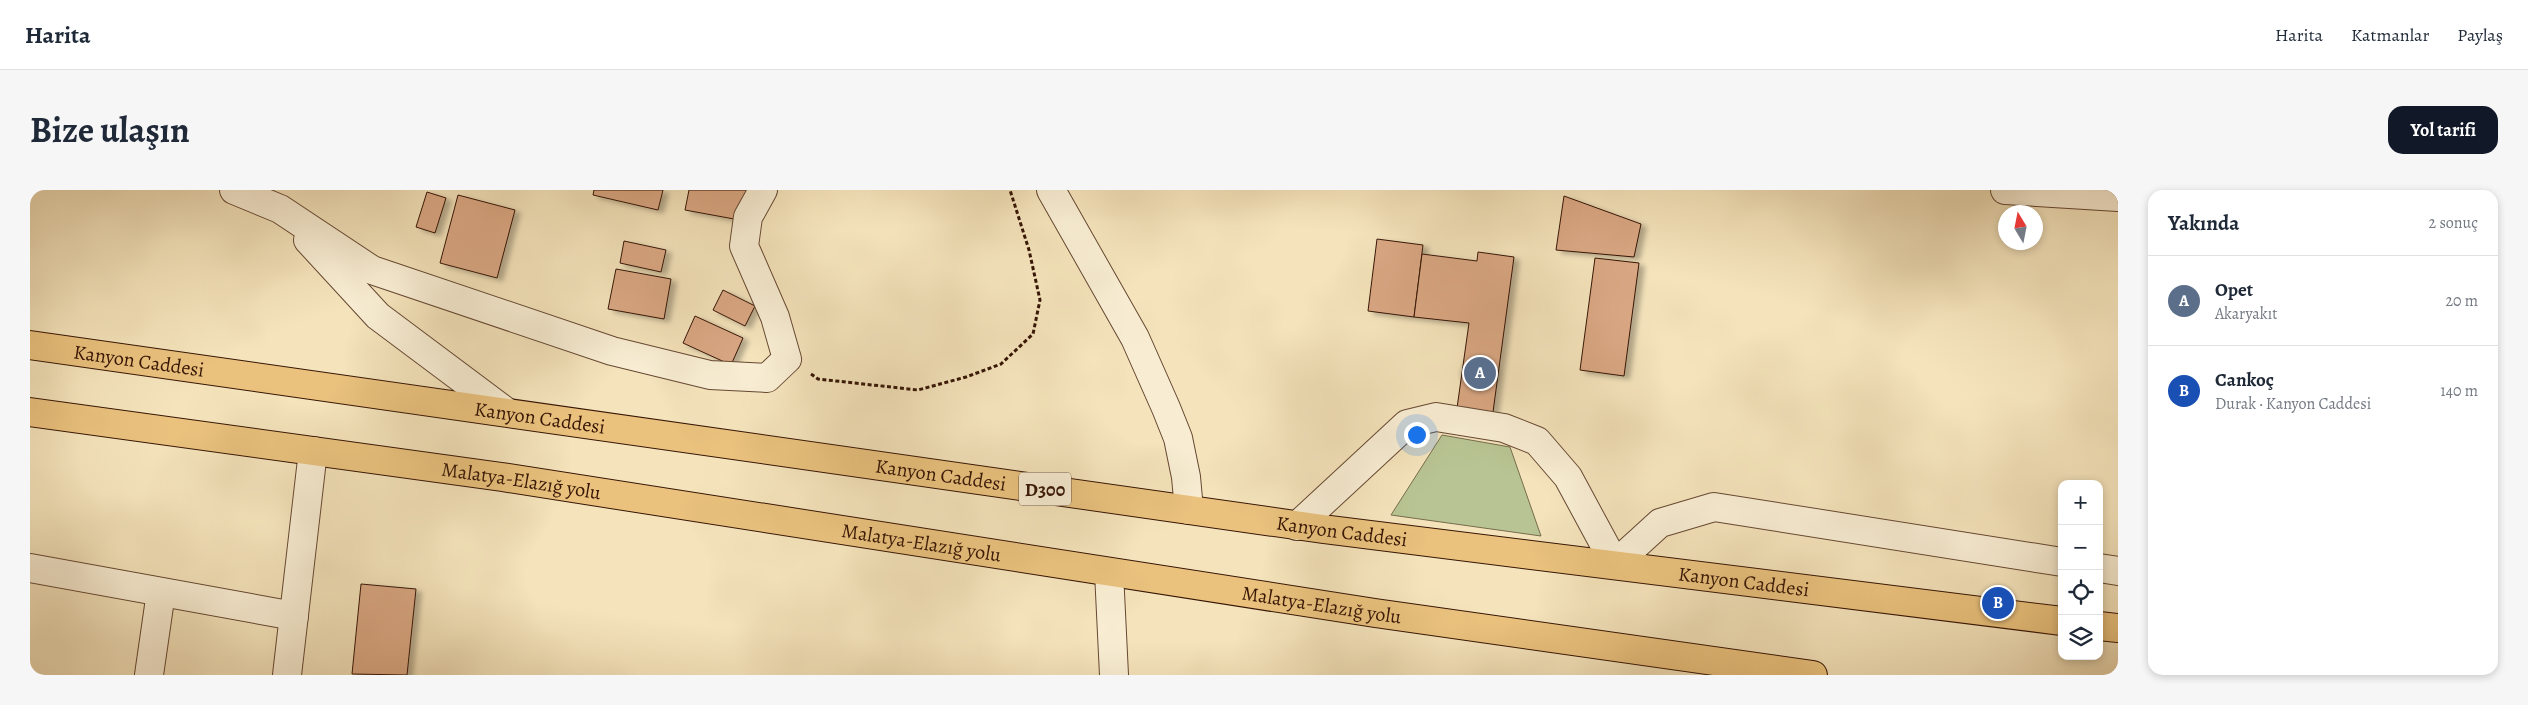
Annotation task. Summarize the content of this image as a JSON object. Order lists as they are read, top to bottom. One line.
{"streets":{"highway":["Kanyon Caddesi","Malatya-Elazığ yolu","D300"]},"north":"top","page":{"header":"Harita","nav":["Harita","Katmanlar","Paylaş"],"title":"Bize ulaşın","buttons":"Yol tarifi","heading":["Yakında","2 sonuç"],"list":[{"mark":"A","name":"Opet","note":"Akaryakıt","value":"20 m"},{"mark":"B","name":"Cankoç","note":"Durak · Kanyon Caddesi","value":"140 m"}],"pins":["A","B"],"map_buttons":["+","−"]}}
